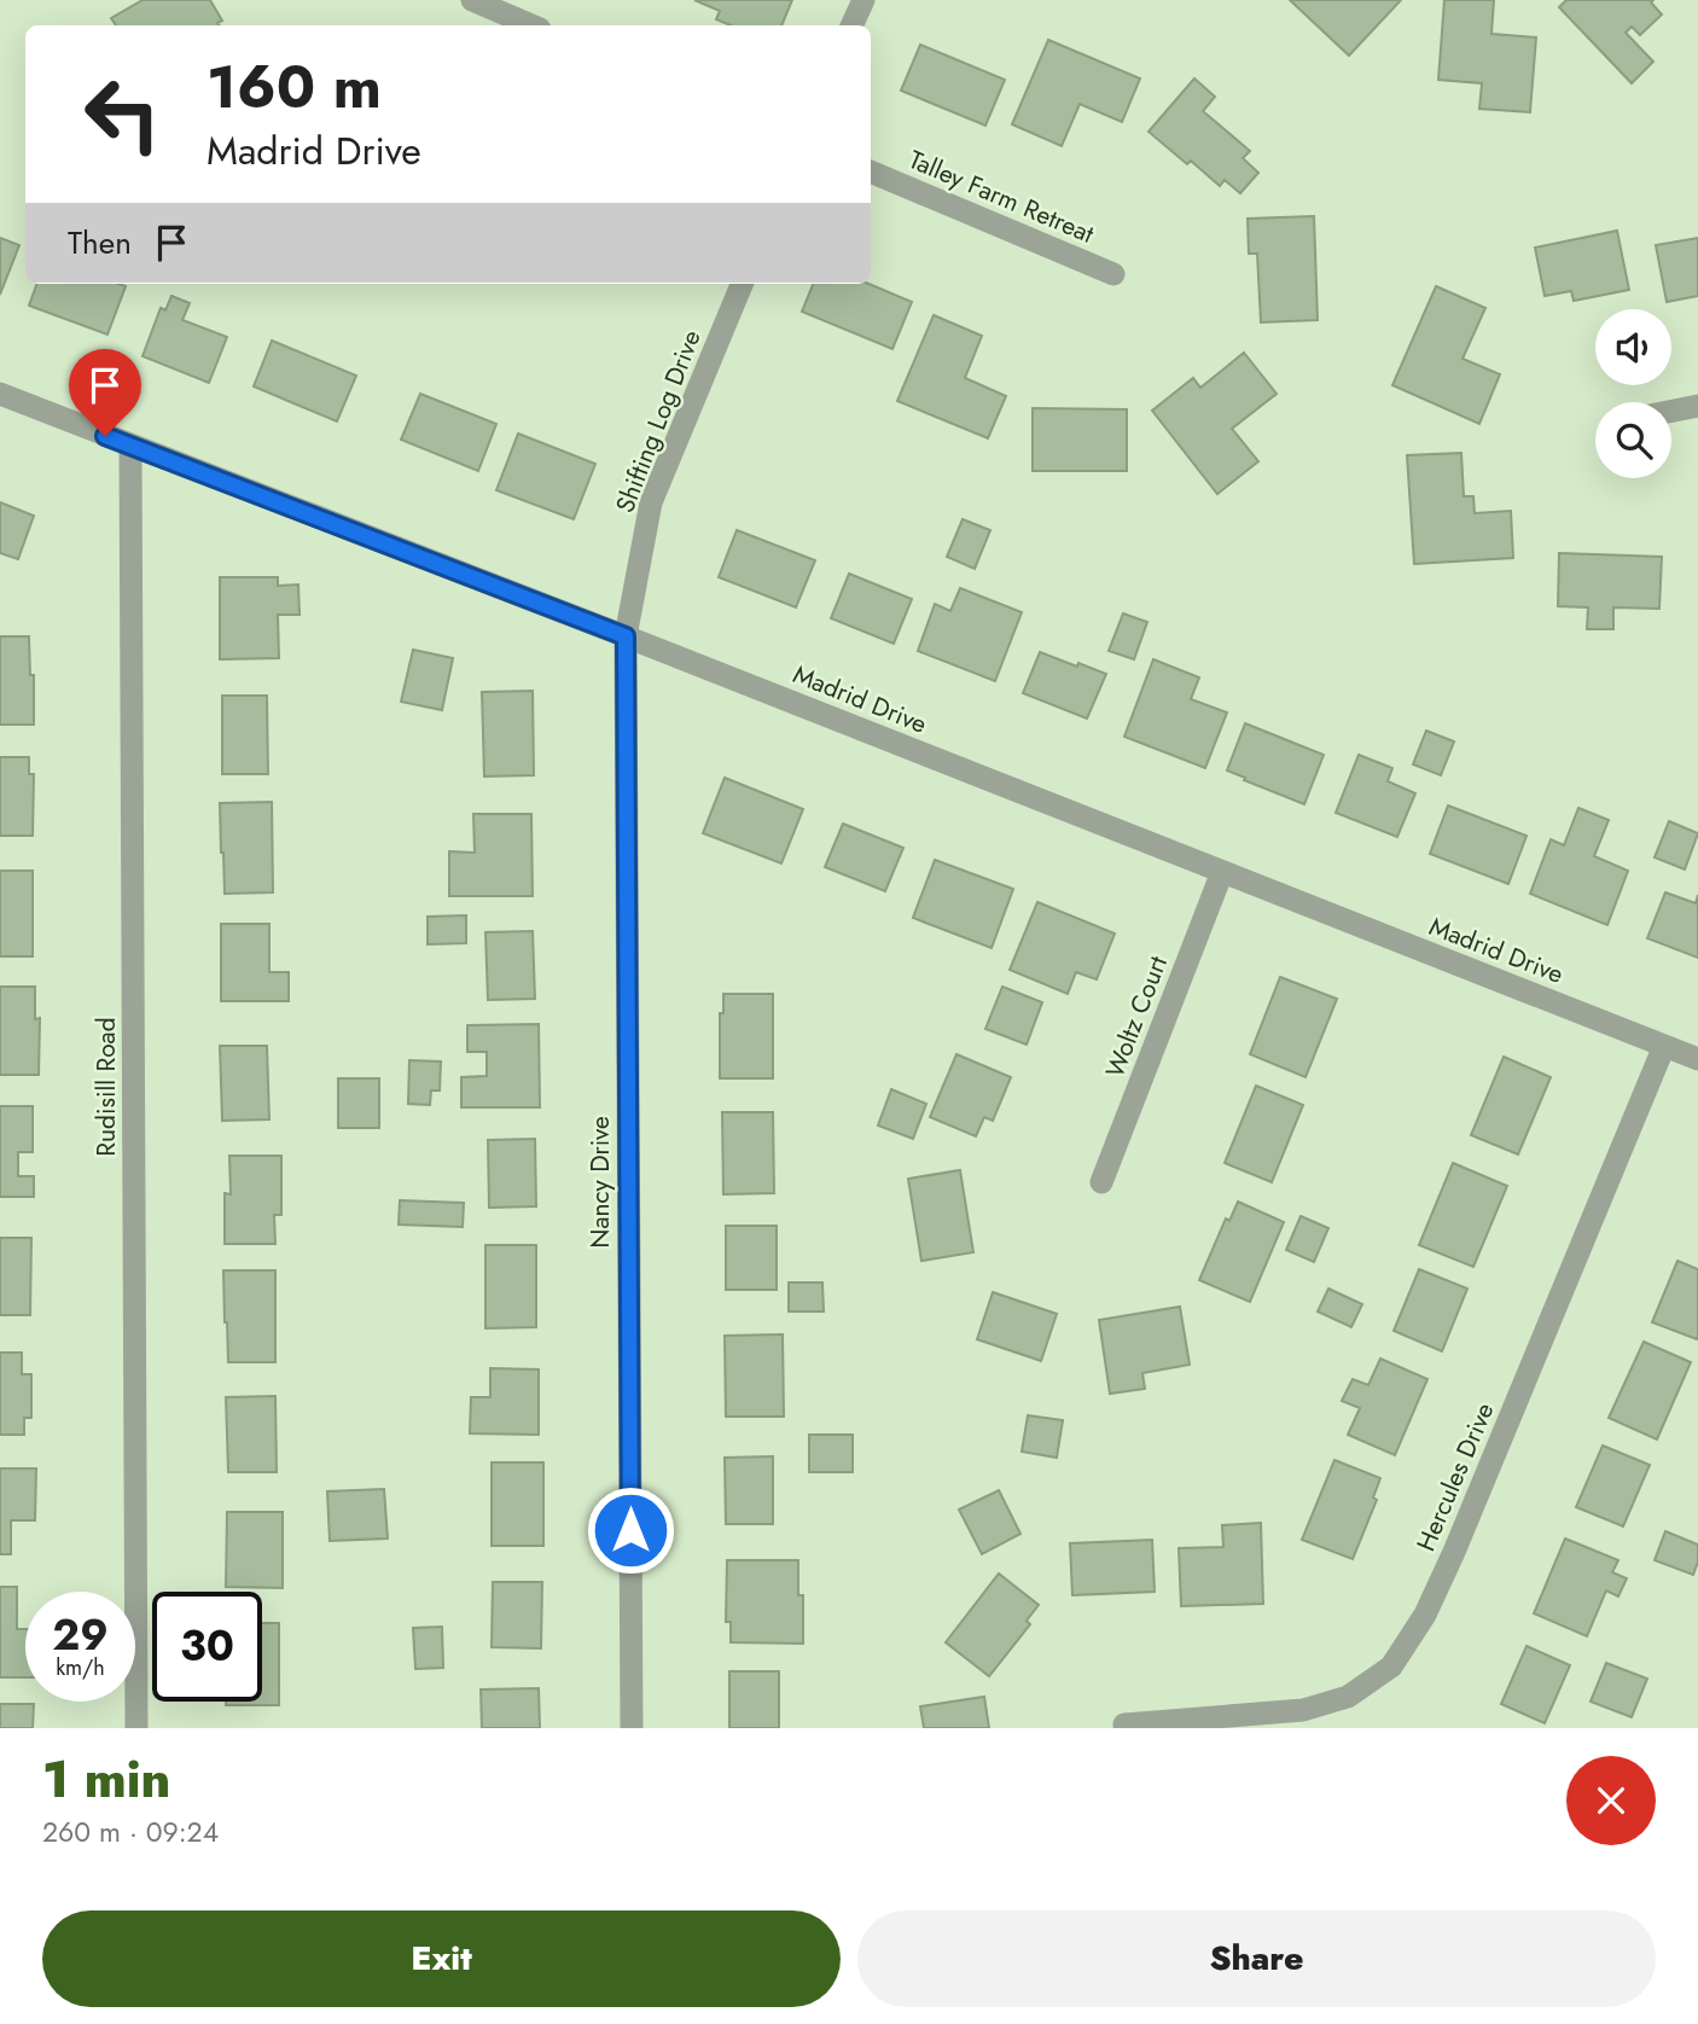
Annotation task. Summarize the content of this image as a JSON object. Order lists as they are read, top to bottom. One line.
{"streets":{"street":["Talley Farm Retreat","Shifting Log Drive","Madrid Drive","Woltz Court","Rudisill Road","Nancy Drive","Hercules Drive"]},"crossings":[["Shifting Log Drive","Madrid Drive"],["Shifting Log Drive","Nancy Drive"],["Madrid Drive","Woltz Court"],["Madrid Drive","Rudisill Road"],["Madrid Drive","Nancy Drive"],["Madrid Drive","Hercules Drive"]],"page":{"turn":["160 m","Madrid Drive"],"then":"Then","speed":"29 km/h","limit":"30","heading":["1 min","260 m · 09:24"],"buttons":["Exit","Share"]}}
